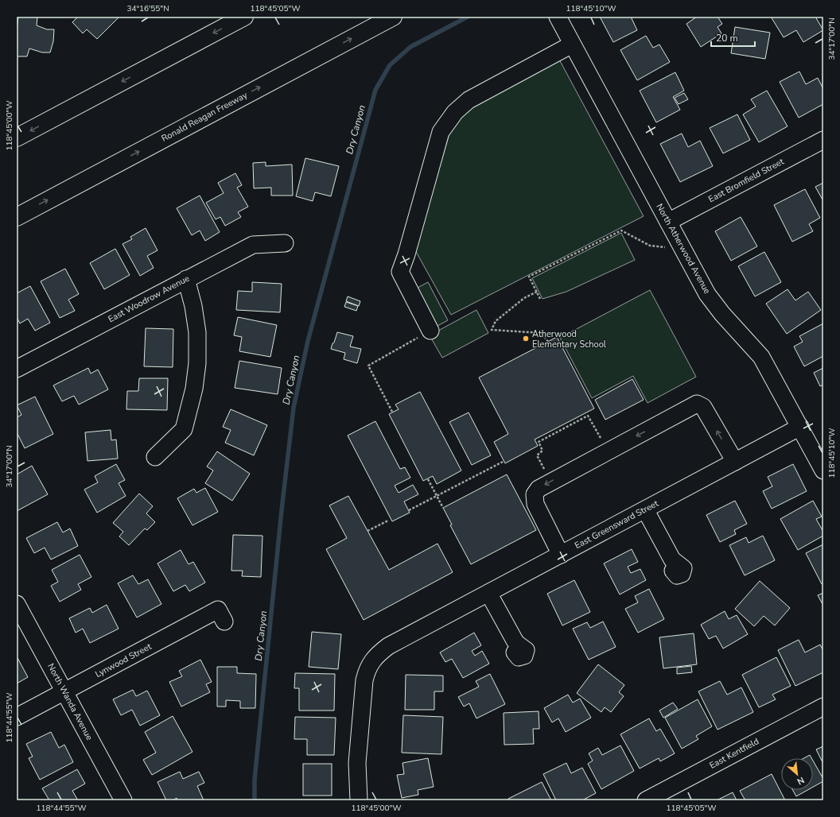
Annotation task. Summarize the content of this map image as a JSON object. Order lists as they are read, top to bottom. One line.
{"streets":{"highway":["Ronald Reagan Freeway"],"street":["East Bromfield Street","North Atherwood Avenue","East Woodrow Avenue","East Greensward Street","Lynwood Street","North Wanda Avenue","East Kentfield"]},"crossings":[["East Bromfield Street","North Atherwood Avenue"],["North Atherwood Avenue","East Greensward Street"],["Lynwood Street","North Wanda Avenue"]],"water":["Dry Canyon"],"places":["Atherwood Elementary School"],"scale_bar":"20 m","north":"bottom right","coordinates":["34°16'55\"N","118°45'05\"W","118°45'10\"W","34°17'00\"N","118°45'00\"W","118°44'55\"W"]}
